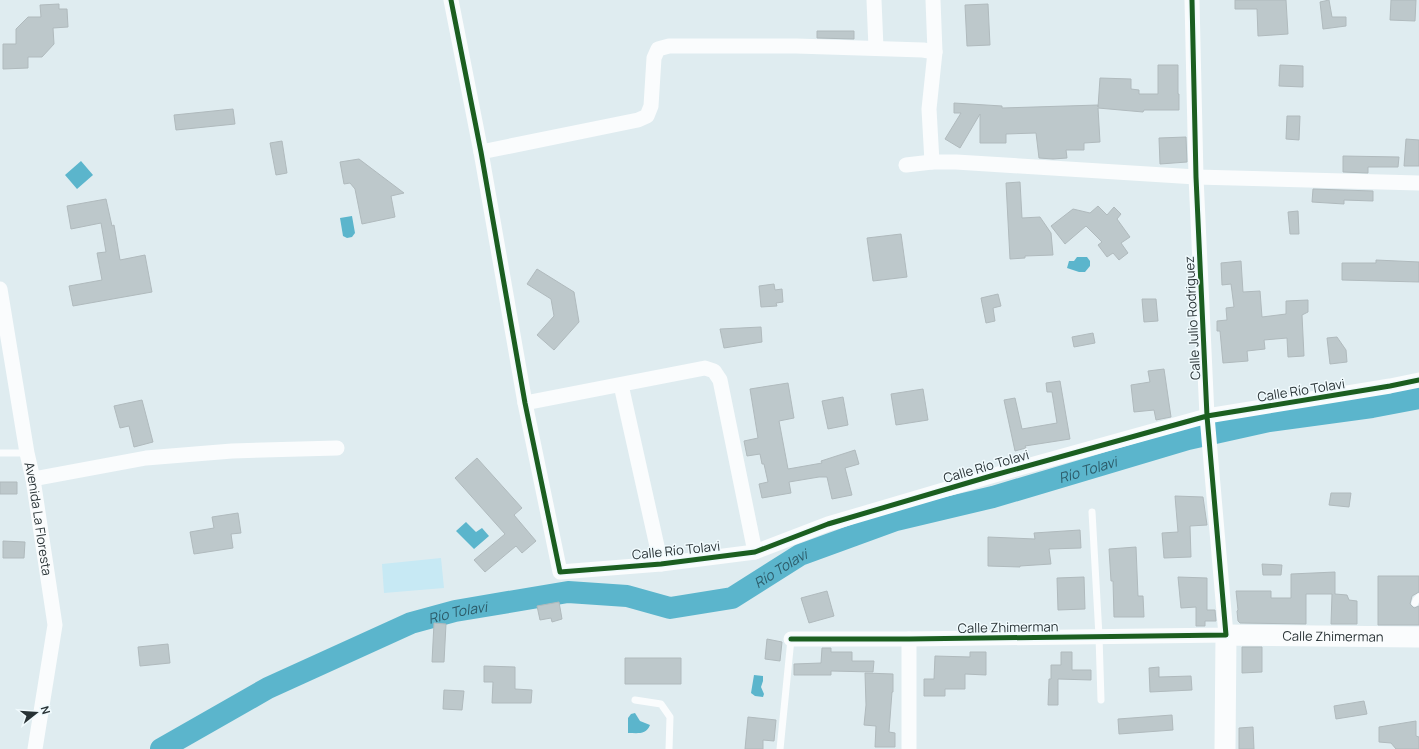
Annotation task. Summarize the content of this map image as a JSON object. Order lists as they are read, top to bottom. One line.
{"streets":{"main road":["Calle Julio Rodriguez","Calle Zhimerman"],"street":["Calle Río Tolavi","Avenida La Floresta"]},"crossings":[["Calle Julio Rodriguez","Calle Río Tolavi"],["Calle Julio Rodriguez","Calle Zhimerman"]],"water":["Río Tolavi"],"north":"right"}
